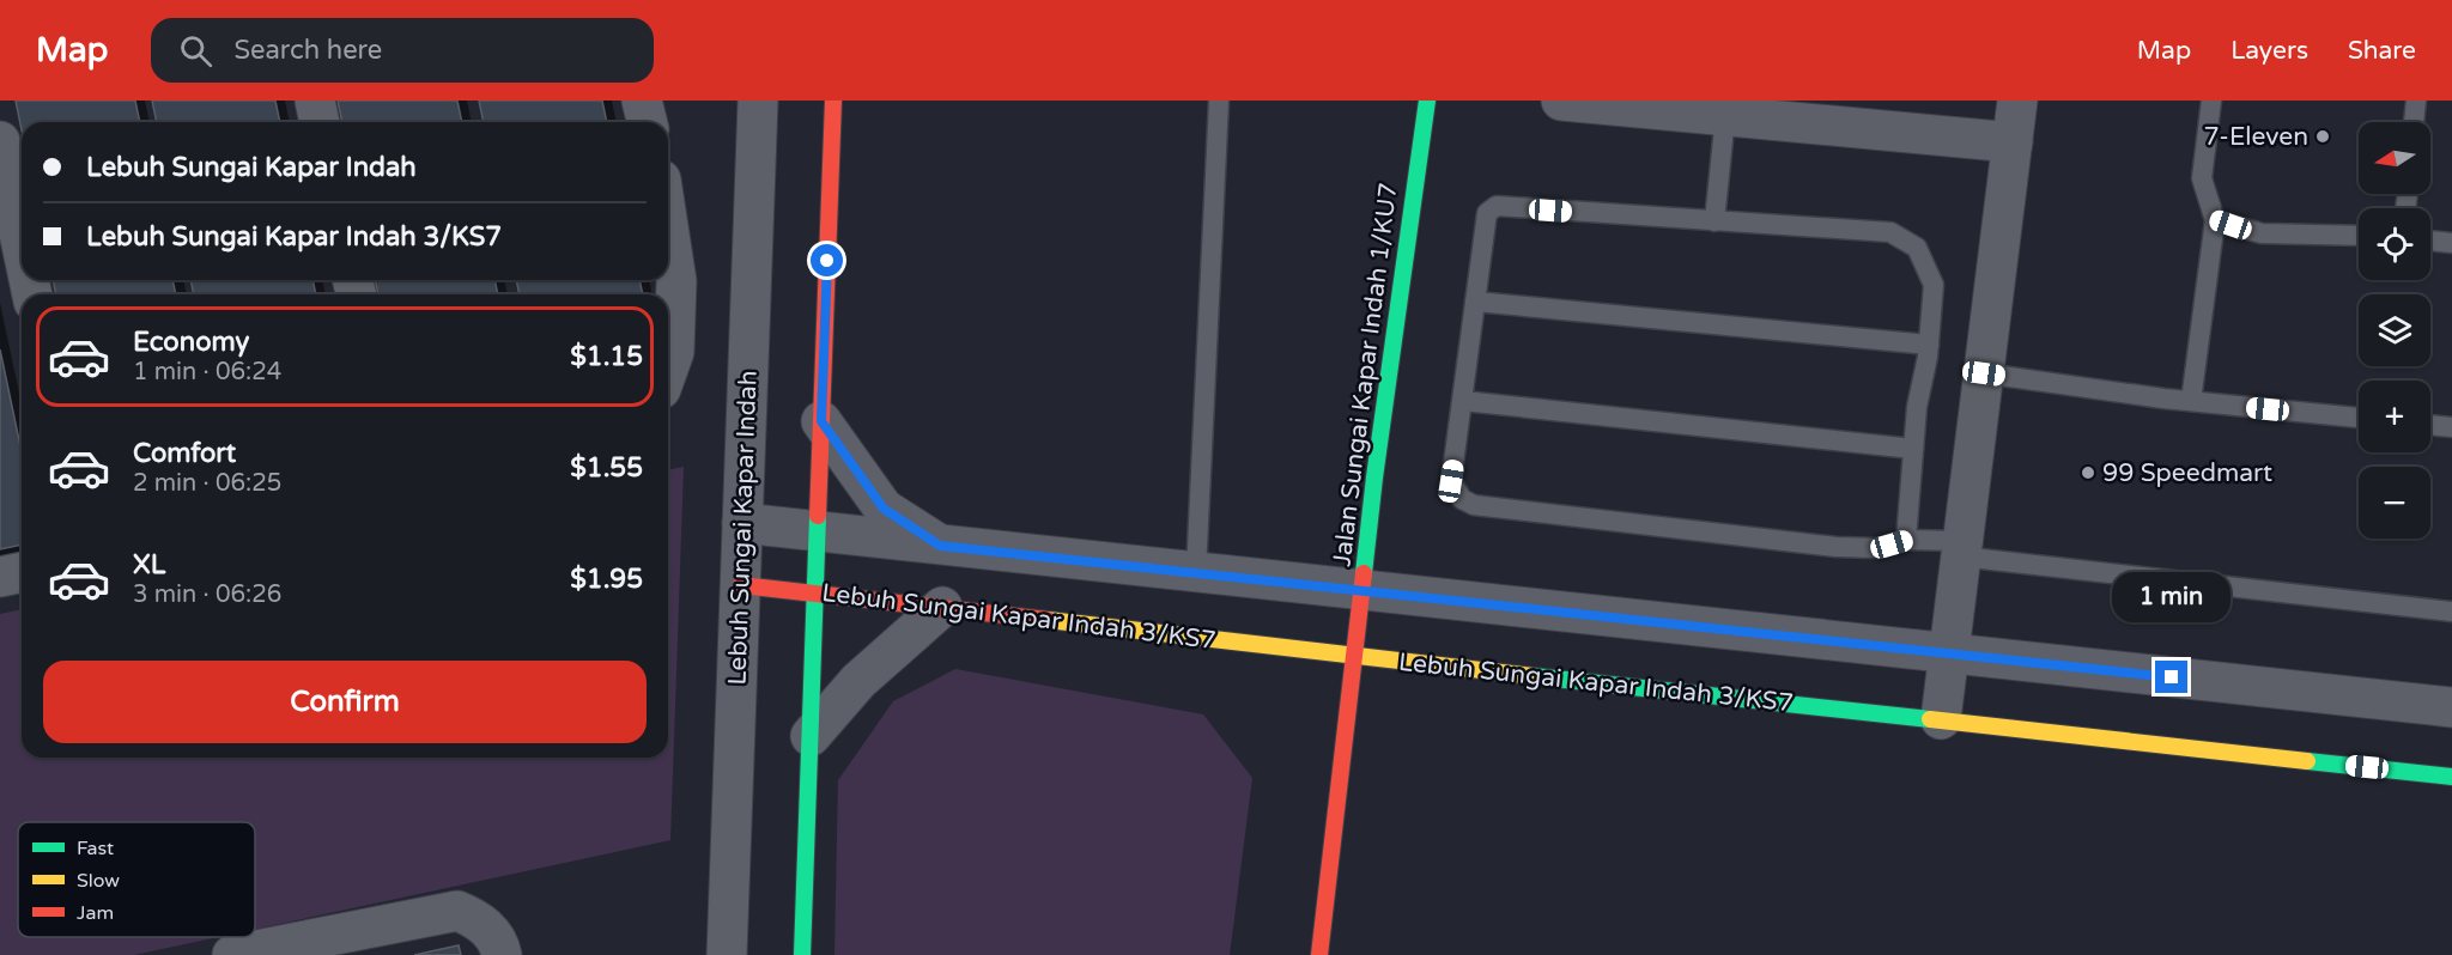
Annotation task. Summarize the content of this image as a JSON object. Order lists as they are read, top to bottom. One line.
{"streets":{"street":["Jalan Sungai Kapar Indah 1/KU7","Lebuh Sungai Kapar Indah","Lebuh Sungai Kapar Indah 3/KS7"]},"crossings":[["Jalan Sungai Kapar Indah 1/KU7","Lebuh Sungai Kapar Indah 3/KS7"],["Lebuh Sungai Kapar Indah","Lebuh Sungai Kapar Indah 3/KS7"]],"places":["7-Eleven","99 Speedmart"],"legend":["Fast","Slow","Jam"],"north":"left","page":{"header":"Map","search":"Search here","nav":["Map","Layers","Share"],"map_buttons":["+","−"],"banner":["Lebuh Sungai Kapar Indah","Lebuh Sungai Kapar Indah 3/KS7"],"list":[{"name":"Economy","note":"1 min · 06:24","value":"$1.15"},{"name":"Comfort","note":"2 min · 06:25","value":"$1.55"},{"name":"XL","note":"3 min · 06:26","value":"$1.95"}],"bubble":"1 min","buttons":"Confirm"}}
